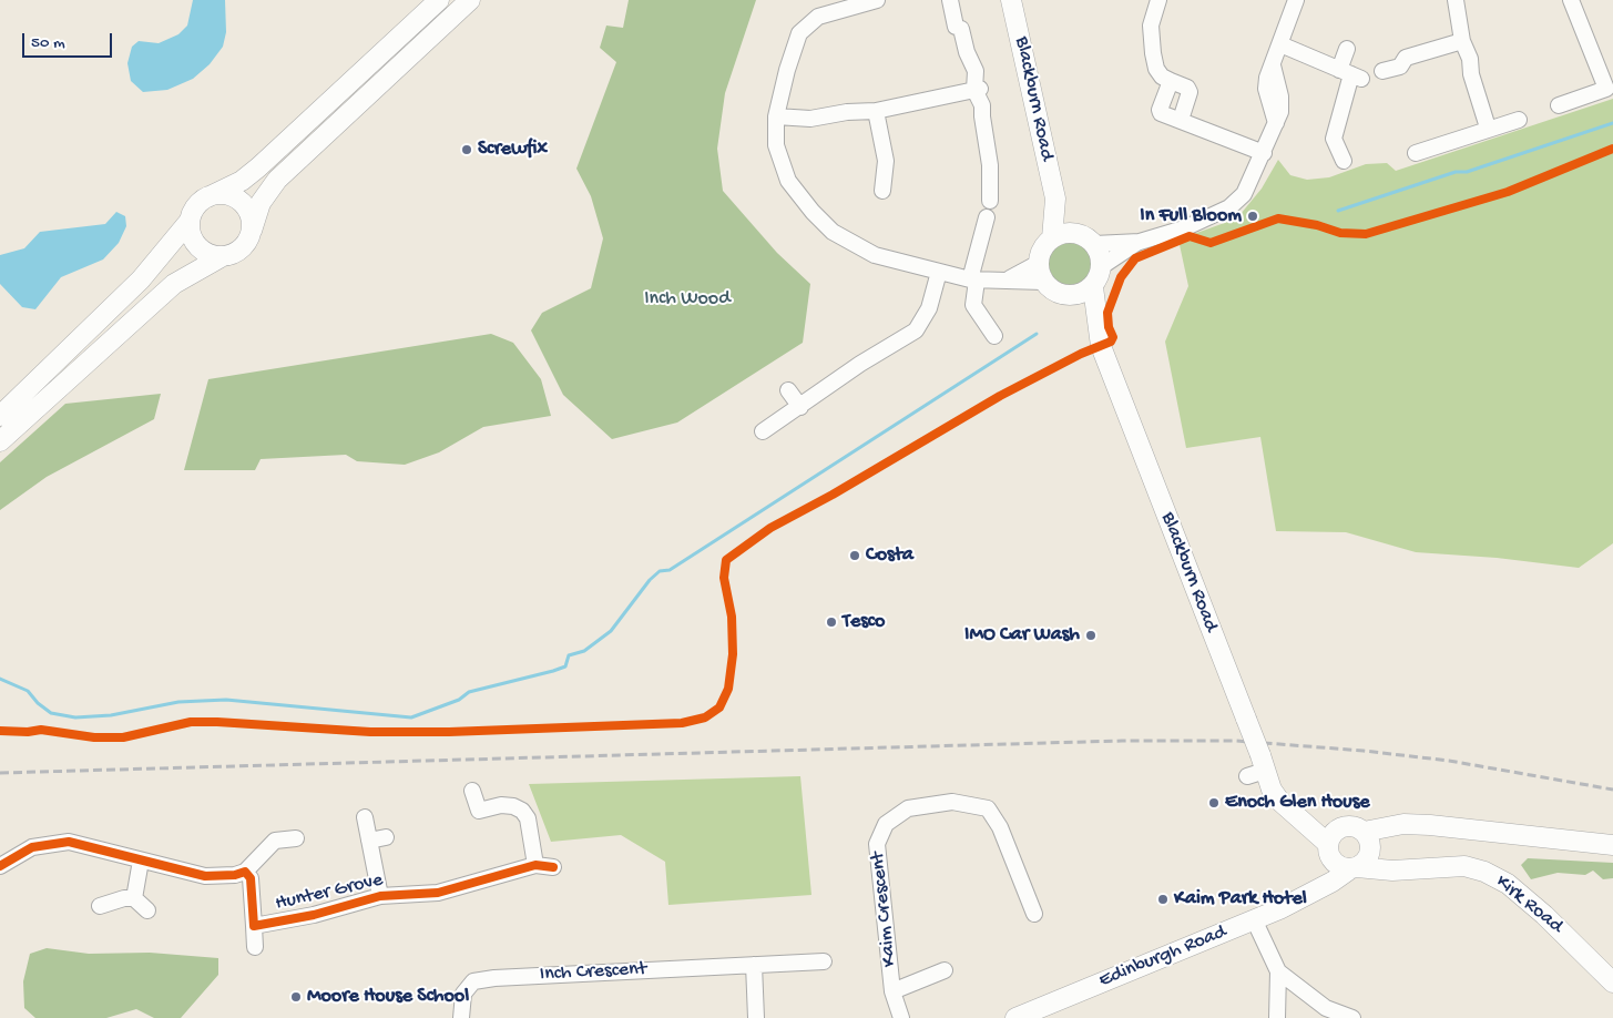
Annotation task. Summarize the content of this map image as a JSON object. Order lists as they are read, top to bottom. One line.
{"streets":{"main road":["Blackburn Road","Kirk Road","Edinburgh Road"],"street":["Hunter Grove","Kaim Crescent","Inch Crescent"]},"crossings":[["Blackburn Road","Kirk Road"],["Blackburn Road","Edinburgh Road"],["Kirk Road","Edinburgh Road"]],"parks":["Inch Wood"],"places":["Screwfix","In Full Bloom","Costa","Tesco","IMO Car Wash","Enoch Glen House","Kaim Park Hotel","Moore House School"],"scale_bar":"50 m"}
